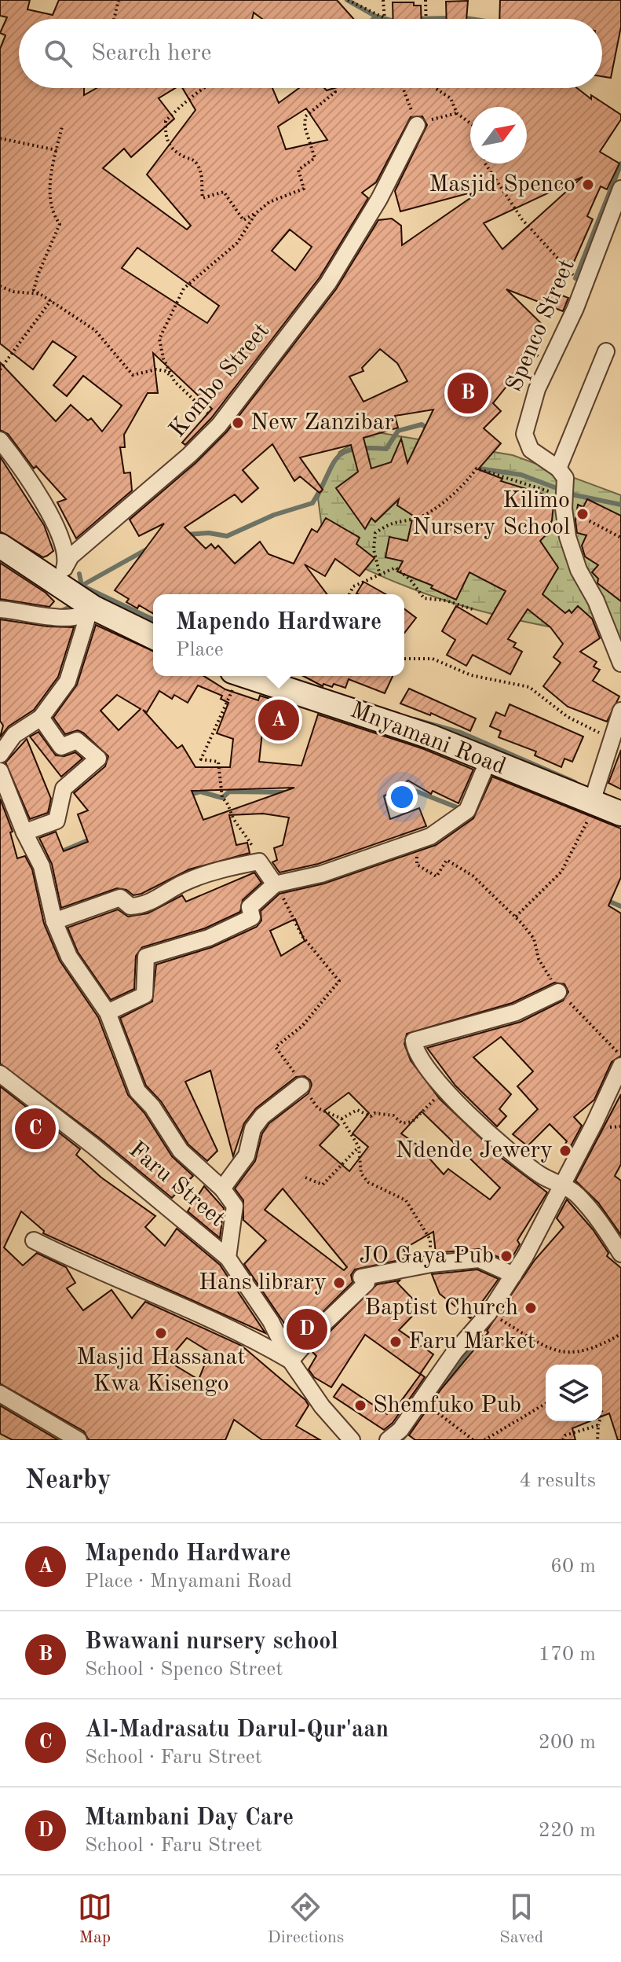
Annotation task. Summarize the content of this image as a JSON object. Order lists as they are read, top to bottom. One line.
{"streets":{"street":["Spenco Street","Kombo Street","Mnyamani Road","Faru Street"]},"places":["Masjid Spenco","New Zanzibar","Kilimo Nursery School","Ndende Jewery","JO Gaya Pub","Hans library","Baptist Church","Masjid Hassanat Kwa Kisengo","Faru Market","Shemfuko Pub"],"north":"top right","page":{"search":"Search here","pins":["B","A","C","D"],"popup":["Mapendo Hardware","Place"],"heading":["Nearby","4 results"],"list":[{"mark":"A","name":"Mapendo Hardware","note":"Place · Mnyamani Road","value":"60 m"},{"mark":"B","name":"Bwawani nursery school","note":"School · Spenco Street","value":"170 m"},{"mark":"C","name":"Al-Madrasatu Darul-Qur'aan","note":"School · Faru Street","value":"200 m"},{"mark":"D","name":"Mtambani Day Care","note":"School · Faru Street","value":"220 m"}],"nav":["Map","Directions","Saved"]}}
